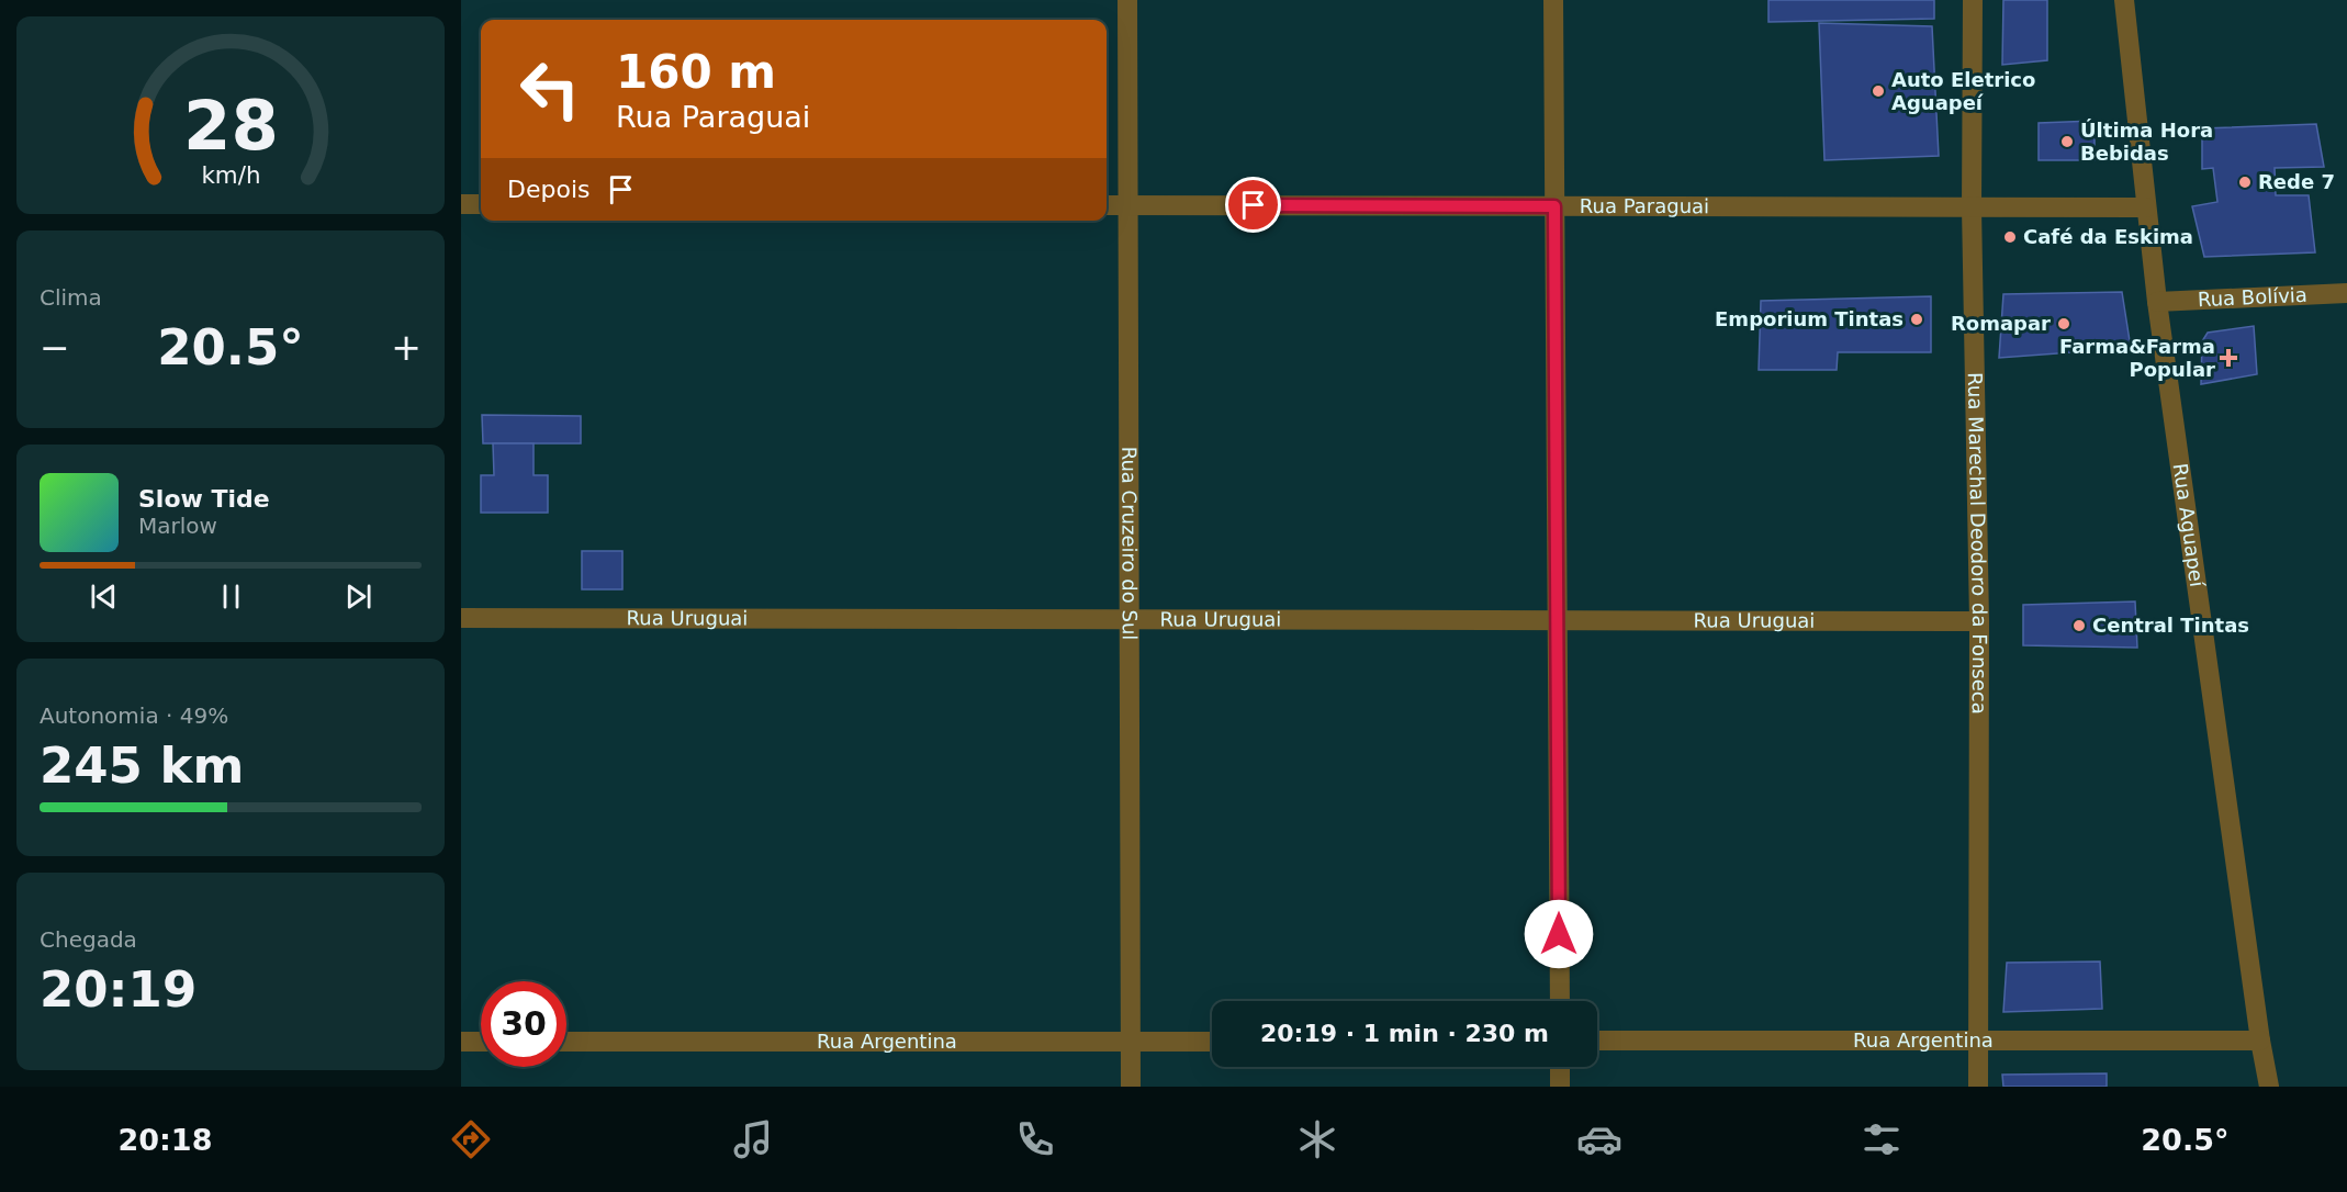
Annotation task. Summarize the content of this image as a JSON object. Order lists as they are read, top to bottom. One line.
{"streets":{"street":["Rua Paraguai","Rua Bolívia","Rua Aguapeí","Rua Cruzeiro do Sul","Rua Marechal Deodoro da Fonseca","Rua Uruguai","Rua Argentina"]},"crossings":[["Rua Paraguai","Rua Aguapeí"],["Rua Paraguai","Rua Cruzeiro do Sul"],["Rua Paraguai","Rua Marechal Deodoro da Fonseca"],["Rua Bolívia","Rua Aguapeí"],["Rua Aguapeí","Rua Argentina"],["Rua Cruzeiro do Sul","Rua Uruguai"],["Rua Cruzeiro do Sul","Rua Argentina"],["Rua Marechal Deodoro da Fonseca","Rua Uruguai"],["Rua Marechal Deodoro da Fonseca","Rua Argentina"]],"places":{"other":["Auto Eletrico Aguapeí","Última Hora Bebidas","Rede 7","Café da Eskima","Emporium Tintas","Romapar","Central Tintas"],"health":["Farma&Farma Popular"]},"page":{"turn":["160 m","Rua Paraguai"],"then":"Depois","tile":["Clima",["Autonomia · 49%","245 km"],["Chegada","20:19"]],"heat":["−","20.5°","+"],"song":["Slow Tide","Marlow"],"limit":"30","trip":"20:19 · 1 min · 230 m","tabs":["20:18","20.5°"],"gauge":["28","km/h"]}}
